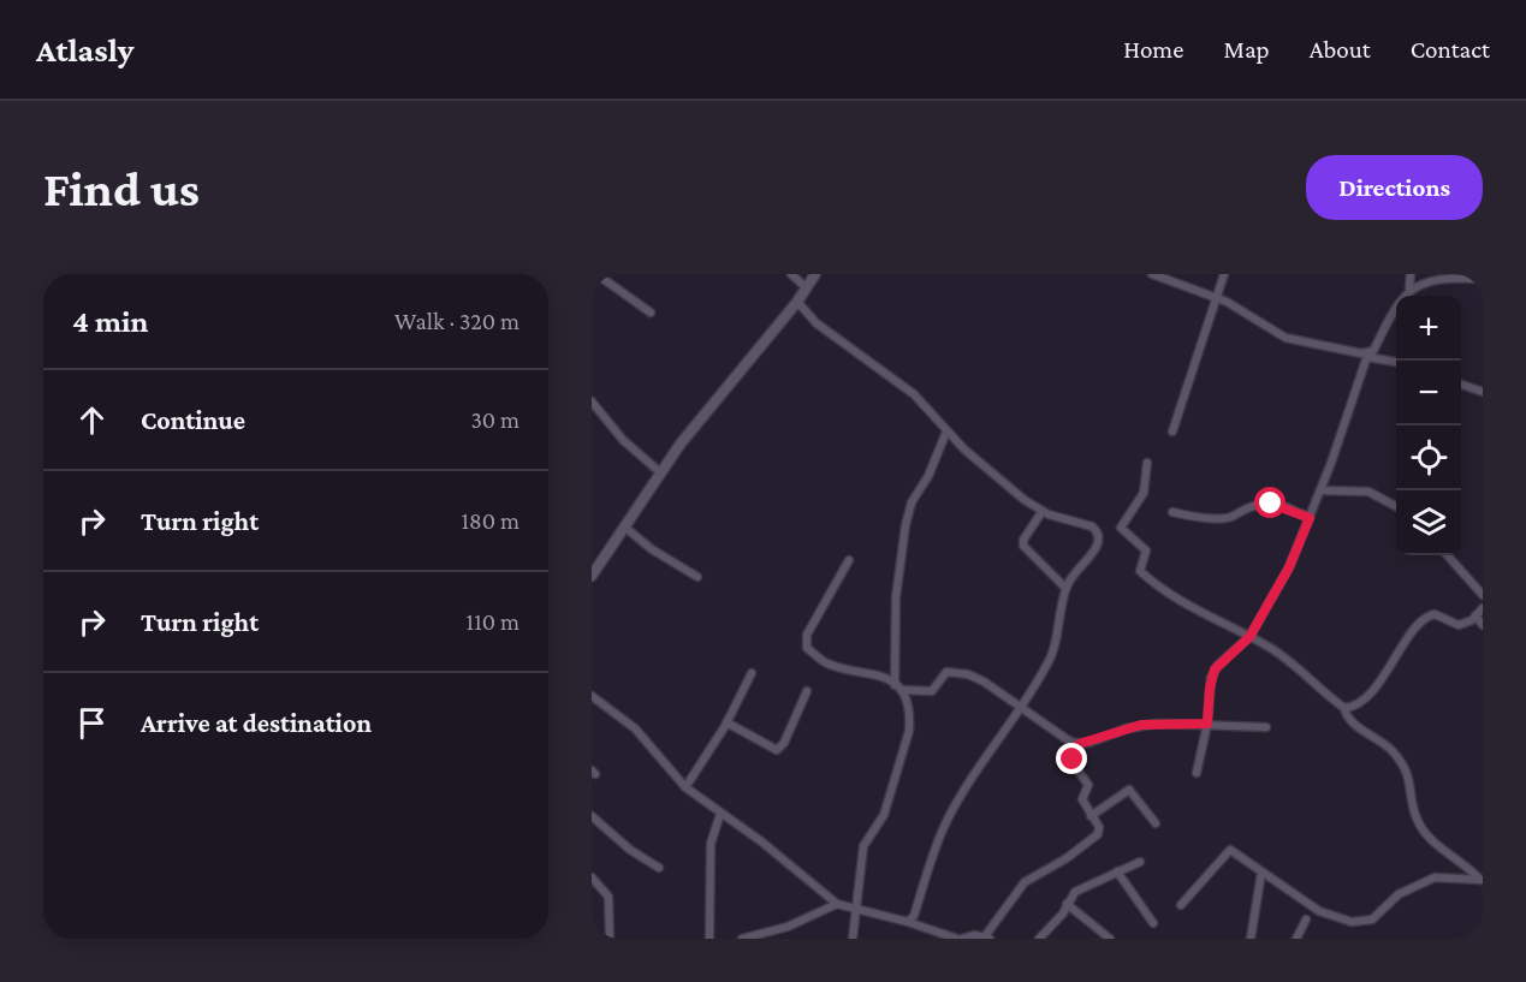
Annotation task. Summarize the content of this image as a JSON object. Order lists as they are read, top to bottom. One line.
{"page":{"header":"Atlasly","nav":["Home","Map","About","Contact"],"buttons":"Directions","title":"Find us","heading":["4 min","Walk · 320 m"],"map_buttons":["+","−"],"list":[["Continue","30 m"],["Turn right","180 m"],["Turn right","110 m"],"Arrive at destination"]}}
